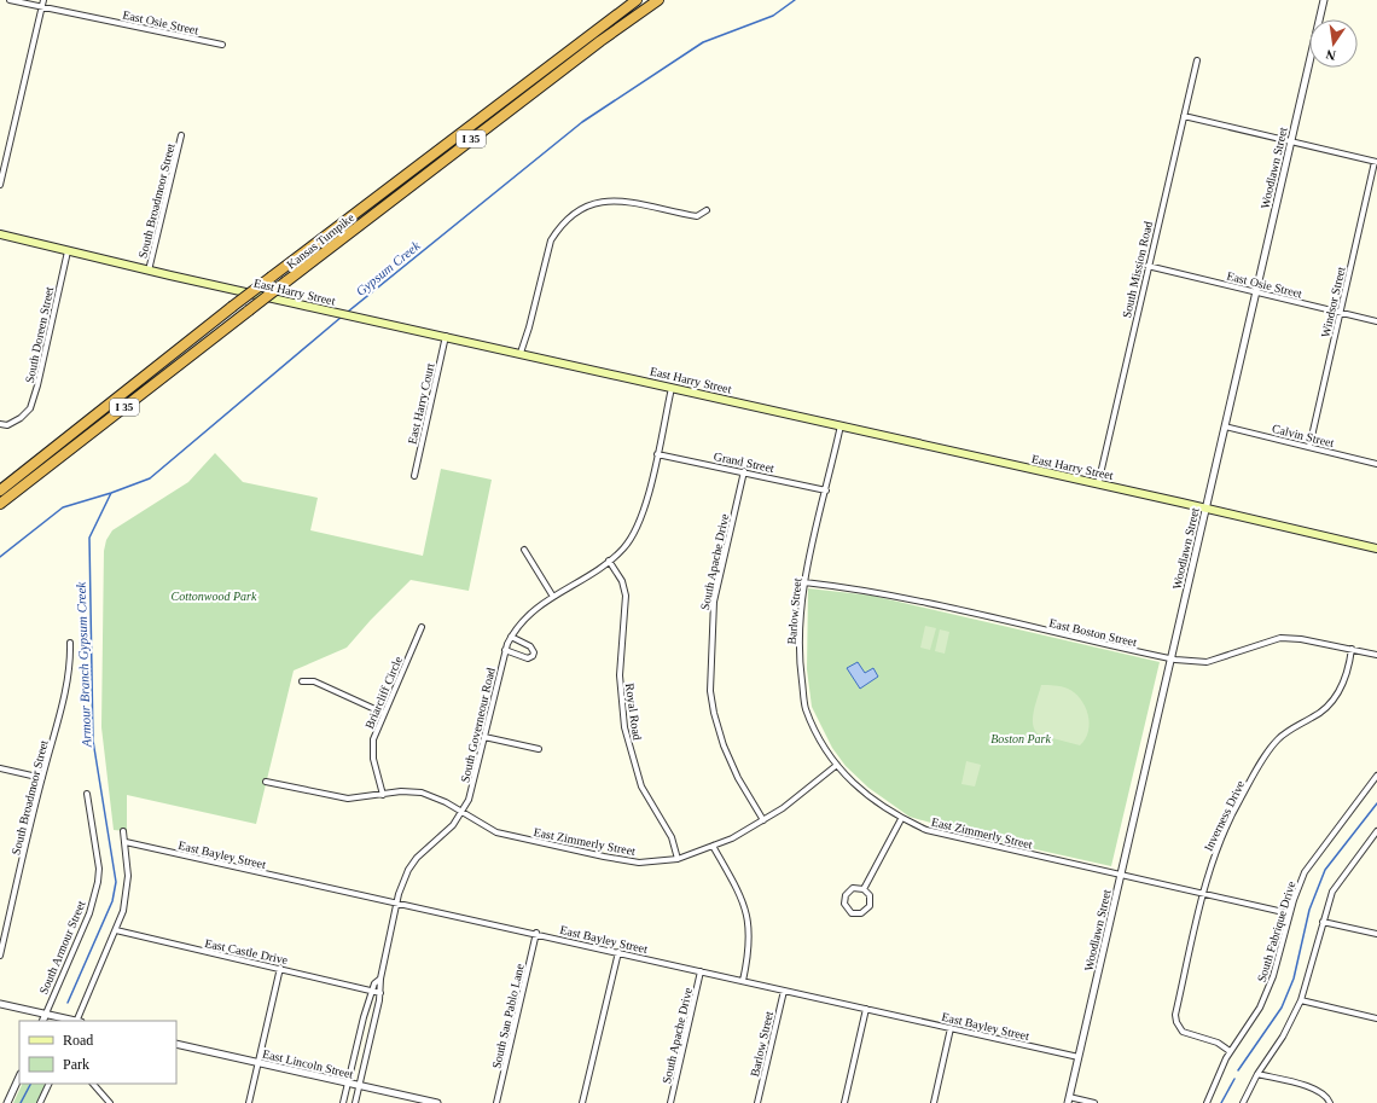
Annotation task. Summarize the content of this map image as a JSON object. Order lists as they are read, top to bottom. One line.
{"streets":{"highway":["I 35","Kansas Turnpike"],"main road":["East Harry Street"],"street":["East Osie Street","Woodlawn Street","South Broadmoor Street","South Mission Road","Windsor Street","South Doreen Street","East Harry Court","Calvin Street","Grand Street","South Apache Drive","Barlow Street","East Boston Street","Briarcliff Circle","Royal Road","South Governeour Road","Inverness Drive","East Zimmerly Street","East Bayley Street","South Fabrique Drive","South Armour Street","East Castle Drive","South San Pablo Lane","East Lincoln Street"]},"crossings":[["East Osie Street","Woodlawn Street"],["East Osie Street","South Mission Road"],["East Osie Street","Windsor Street"],["Woodlawn Street","East Harry Street"],["Woodlawn Street","Calvin Street"],["Woodlawn Street","East Boston Street"],["Woodlawn Street","East Zimmerly Street"],["Woodlawn Street","East Bayley Street"],["South Broadmoor Street","East Harry Street"],["South Mission Road","East Harry Street"],["East Harry Street","South Doreen Street"],["East Harry Street","East Harry Court"],["East Harry Street","Barlow Street"],["East Harry Street","South Governeour Road"],["Windsor Street","Calvin Street"],["Grand Street","South Apache Drive"],["Grand Street","Barlow Street"],["Grand Street","South Governeour Road"],["South Apache Drive","East Zimmerly Street"],["South Apache Drive","East Bayley Street"],["Barlow Street","East Boston Street"],["Barlow Street","East Zimmerly Street"],["Barlow Street","East Bayley Street"],["East Boston Street","Inverness Drive"],["Briarcliff Circle","East Zimmerly Street"],["Royal Road","South Governeour Road"],["Royal Road","East Zimmerly Street"],["South Governeour Road","East Zimmerly Street"],["South Governeour Road","East Bayley Street"],["South Governeour Road","East Castle Drive"],["South Governeour Road","East Lincoln Street"],["Inverness Drive","East Zimmerly Street"],["Inverness Drive","South Fabrique Drive"],["East Zimmerly Street","South Fabrique Drive"],["East Bayley Street","South San Pablo Lane"]],"water":["Gypsum Creek","Armour Branch Gypsum Creek"],"parks":["Cottonwood Park","Boston Park"],"legend":["Road","Park"],"north":"bottom"}
